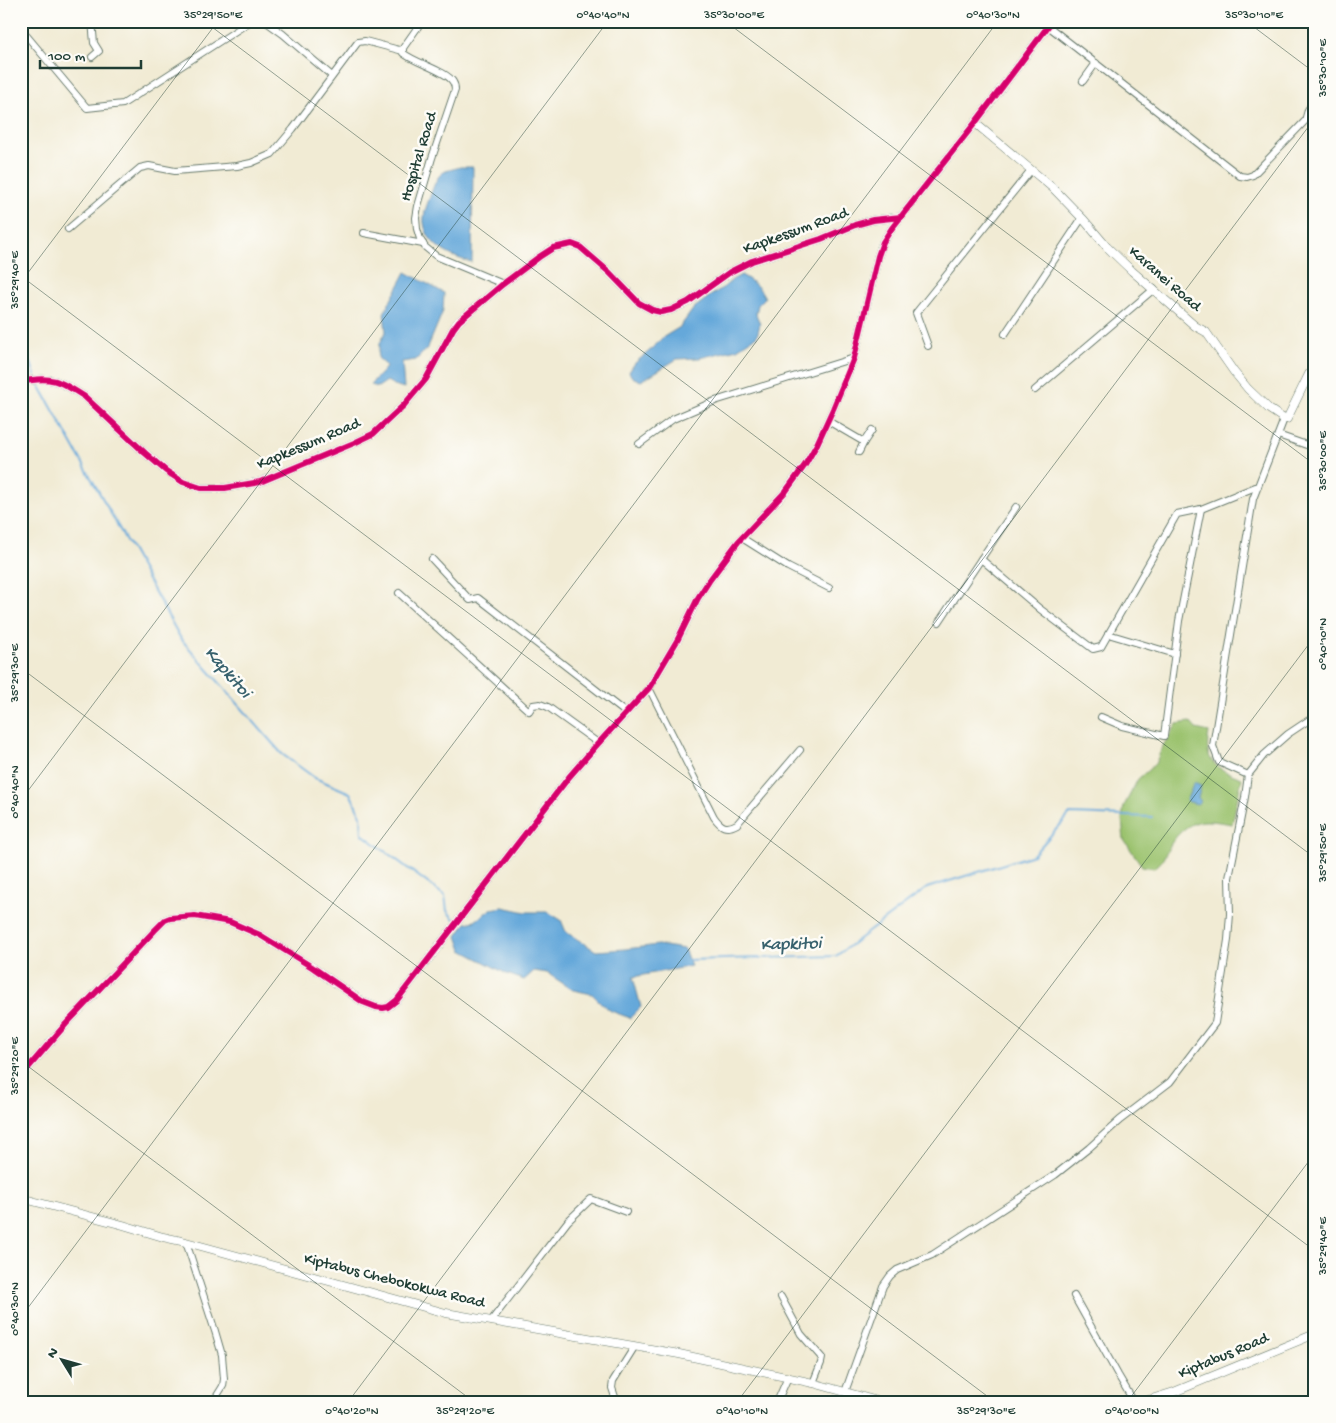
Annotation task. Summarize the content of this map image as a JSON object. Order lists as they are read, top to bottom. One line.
{"streets":{"street":["Hospital Road","Kapkessum Road","Karanei Road","Kiptabus Chebokokwa Road","Kiptabus Road"]},"water":["Kapkitoi"],"scale_bar":"100 m","north":"top left","coordinates":["35°29'50\"E","0°40'40\"N","35°30'00\"E","0°40'30\"N","35°30'10\"E","35°29'40\"E","0°40'10\"N","35°29'30\"E","35°29'20\"E","0°40'20\"N","0°40'00\"N"]}
